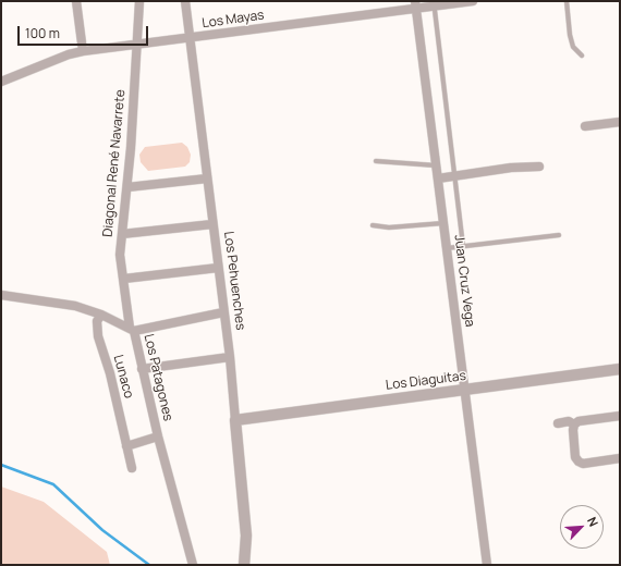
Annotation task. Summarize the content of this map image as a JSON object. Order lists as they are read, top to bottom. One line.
{"streets":{"street":["Los Mayas","Diagonal René Navarrete","Los Pehuenches","Juan Cruz Vega","Lunaco","Los Patagones","Los Diaguitas"]},"crossings":[["Los Mayas","Diagonal René Navarrete"],["Los Mayas","Los Pehuenches"],["Los Mayas","Juan Cruz Vega"],["Diagonal René Navarrete","Los Patagones"],["Los Pehuenches","Los Diaguitas"],["Juan Cruz Vega","Los Diaguitas"],["Lunaco","Los Patagones"]],"scale_bar":"100 m","north":"top right"}
